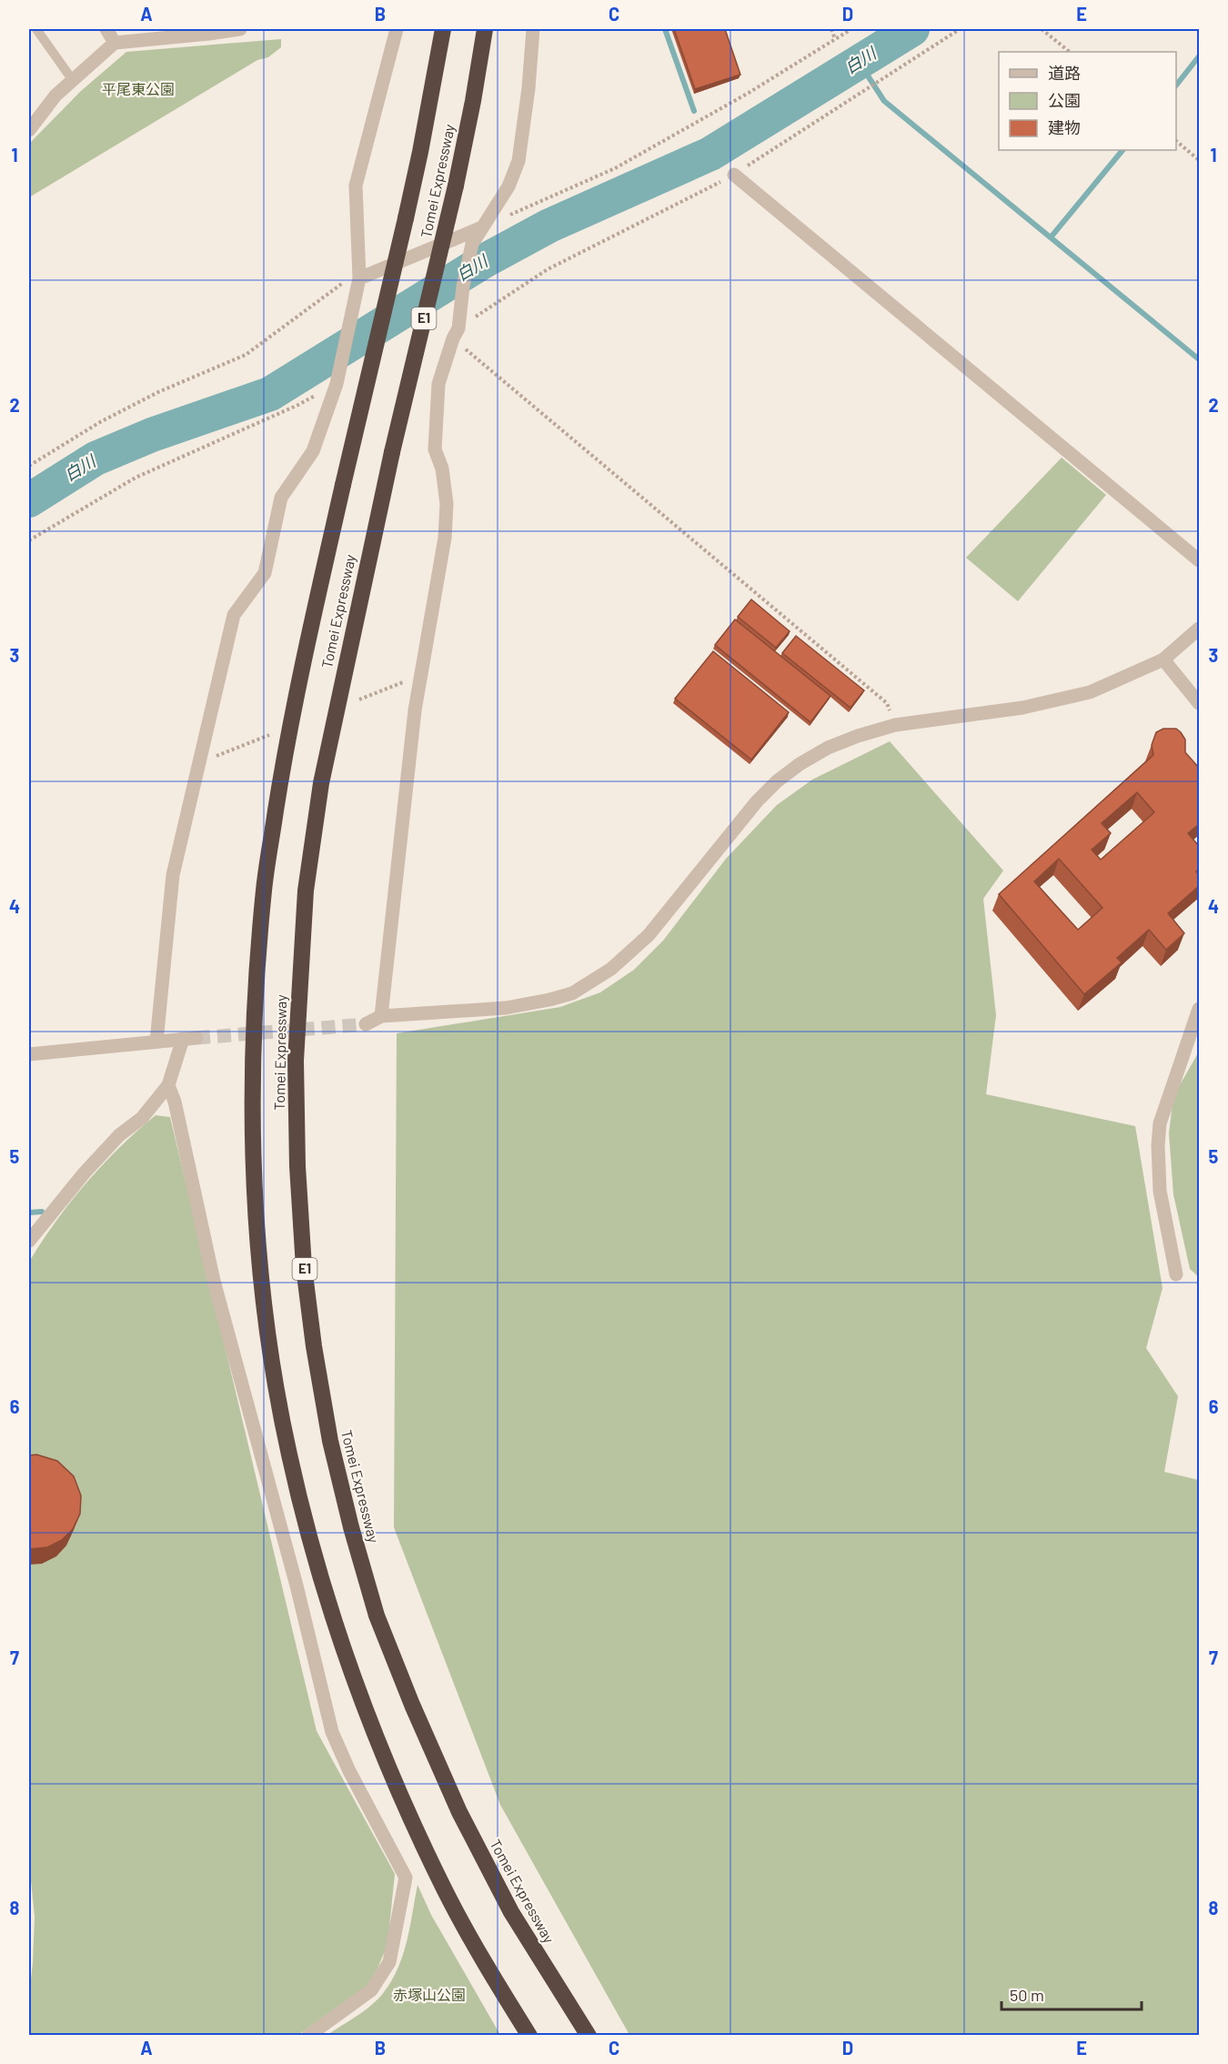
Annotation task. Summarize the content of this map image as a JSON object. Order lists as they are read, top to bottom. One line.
{"streets":{"highway":["Tomei Expressway","E1"]},"water":["白川"],"parks":["平尾東公園","赤塚山公園"],"legend":["道路","公園","建物"],"scale_bar":"50 m","grid":{"columns":["A","B","C","D","E"],"rows":["1","2","3","4","5","6","7","8"]}}
